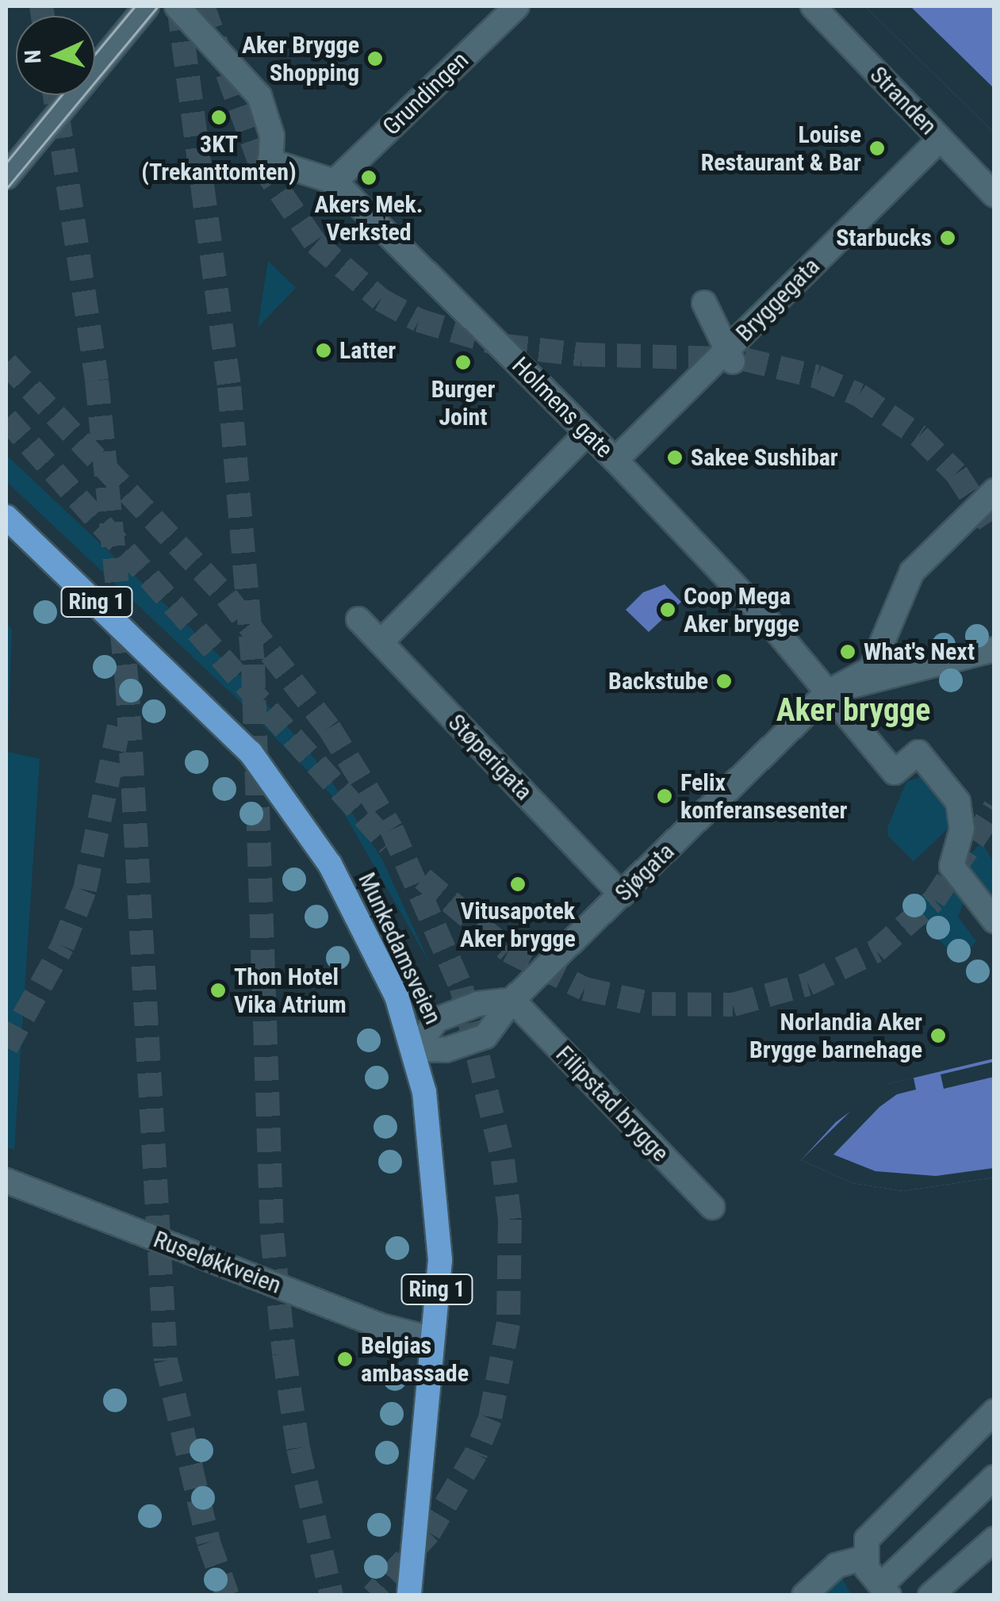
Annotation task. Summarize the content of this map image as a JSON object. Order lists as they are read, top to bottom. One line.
{"streets":{"highway":["Ring 1","Munkedamsveien"],"street":["Grundingen","Stranden","Bryggegata","Holmens gate","Støperigata","Sjøgata","Filipstad brygge","Ruseløkkveien"]},"crossings":[["Grundingen","Holmens gate"],["Stranden","Bryggegata"],["Bryggegata","Holmens gate"],["Holmens gate","Sjøgata"],["Støperigata","Sjøgata"],["Sjøgata","Munkedamsveien"],["Sjøgata","Filipstad brygge"],["Munkedamsveien","Ruseløkkveien"]],"districts":["Aker brygge"],"places":["Aker Brygge Shopping","3KT (Trekanttomten)","Louise Restaurant & Bar","Akers Mek. Verksted","Starbucks","Latter","Burger Joint","Sakee Sushibar","Coop Mega Aker brygge","What's Next","Backstube","Felix konferansesenter","Vitusapotek Aker brygge","Thon Hotel Vika Atrium","Norlandia Aker Brygge barnehage","Belgias ambassade"],"north":"left"}
